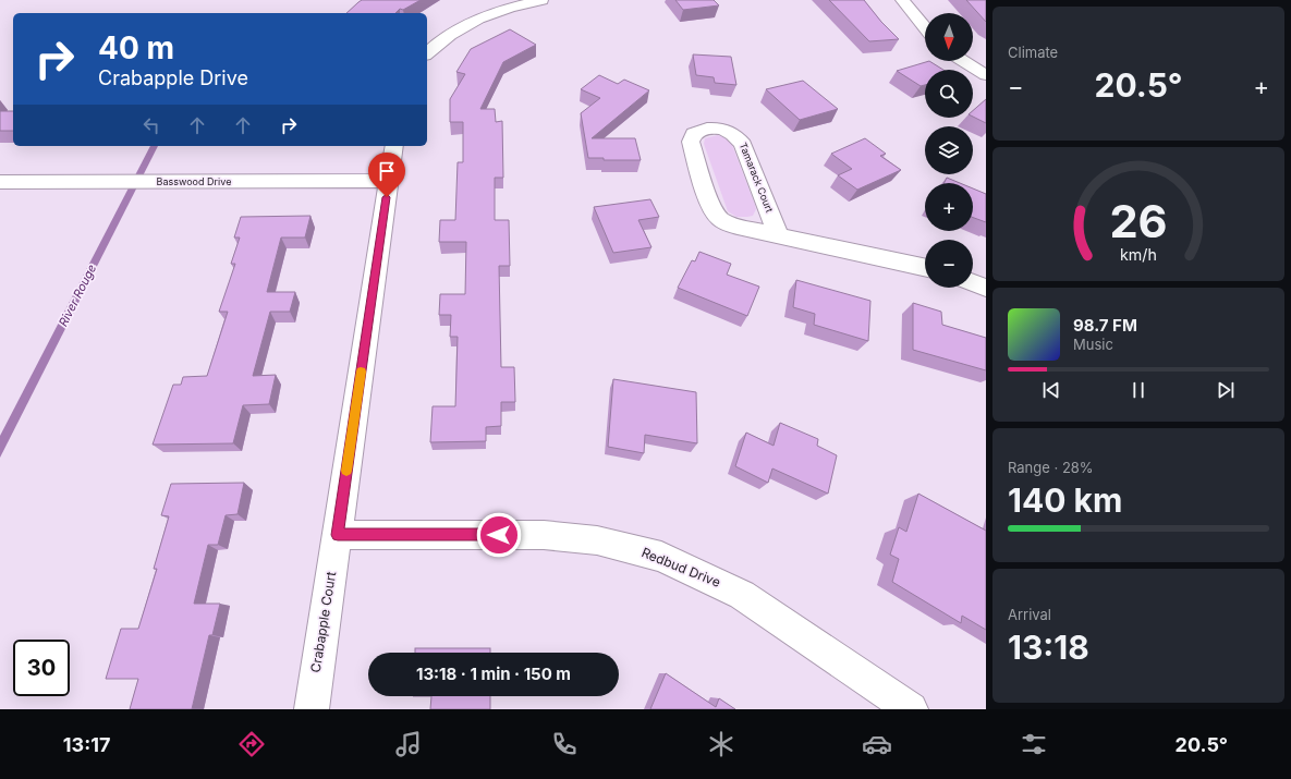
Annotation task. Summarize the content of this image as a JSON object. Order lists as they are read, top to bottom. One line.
{"streets":{"street":["Tamarack Court","Basswood Drive","Redbud Drive","Crabapple Court"]},"crossings":[["Basswood Drive","Crabapple Court"],["Redbud Drive","Crabapple Court"]],"water":["River Rouge"],"north":"bottom","page":{"tile":["Climate",["Range · 28%","140 km"],["Arrival","13:18"]],"map_buttons":["+","−"],"turn":["40 m","Crabapple Drive"],"heat":["−","20.5°","+"],"song":["98.7 FM","Music"],"limit":"30","trip":"13:18 · 1 min · 150 m","tabs":["13:17","20.5°"],"gauge":["26","km/h"]}}
